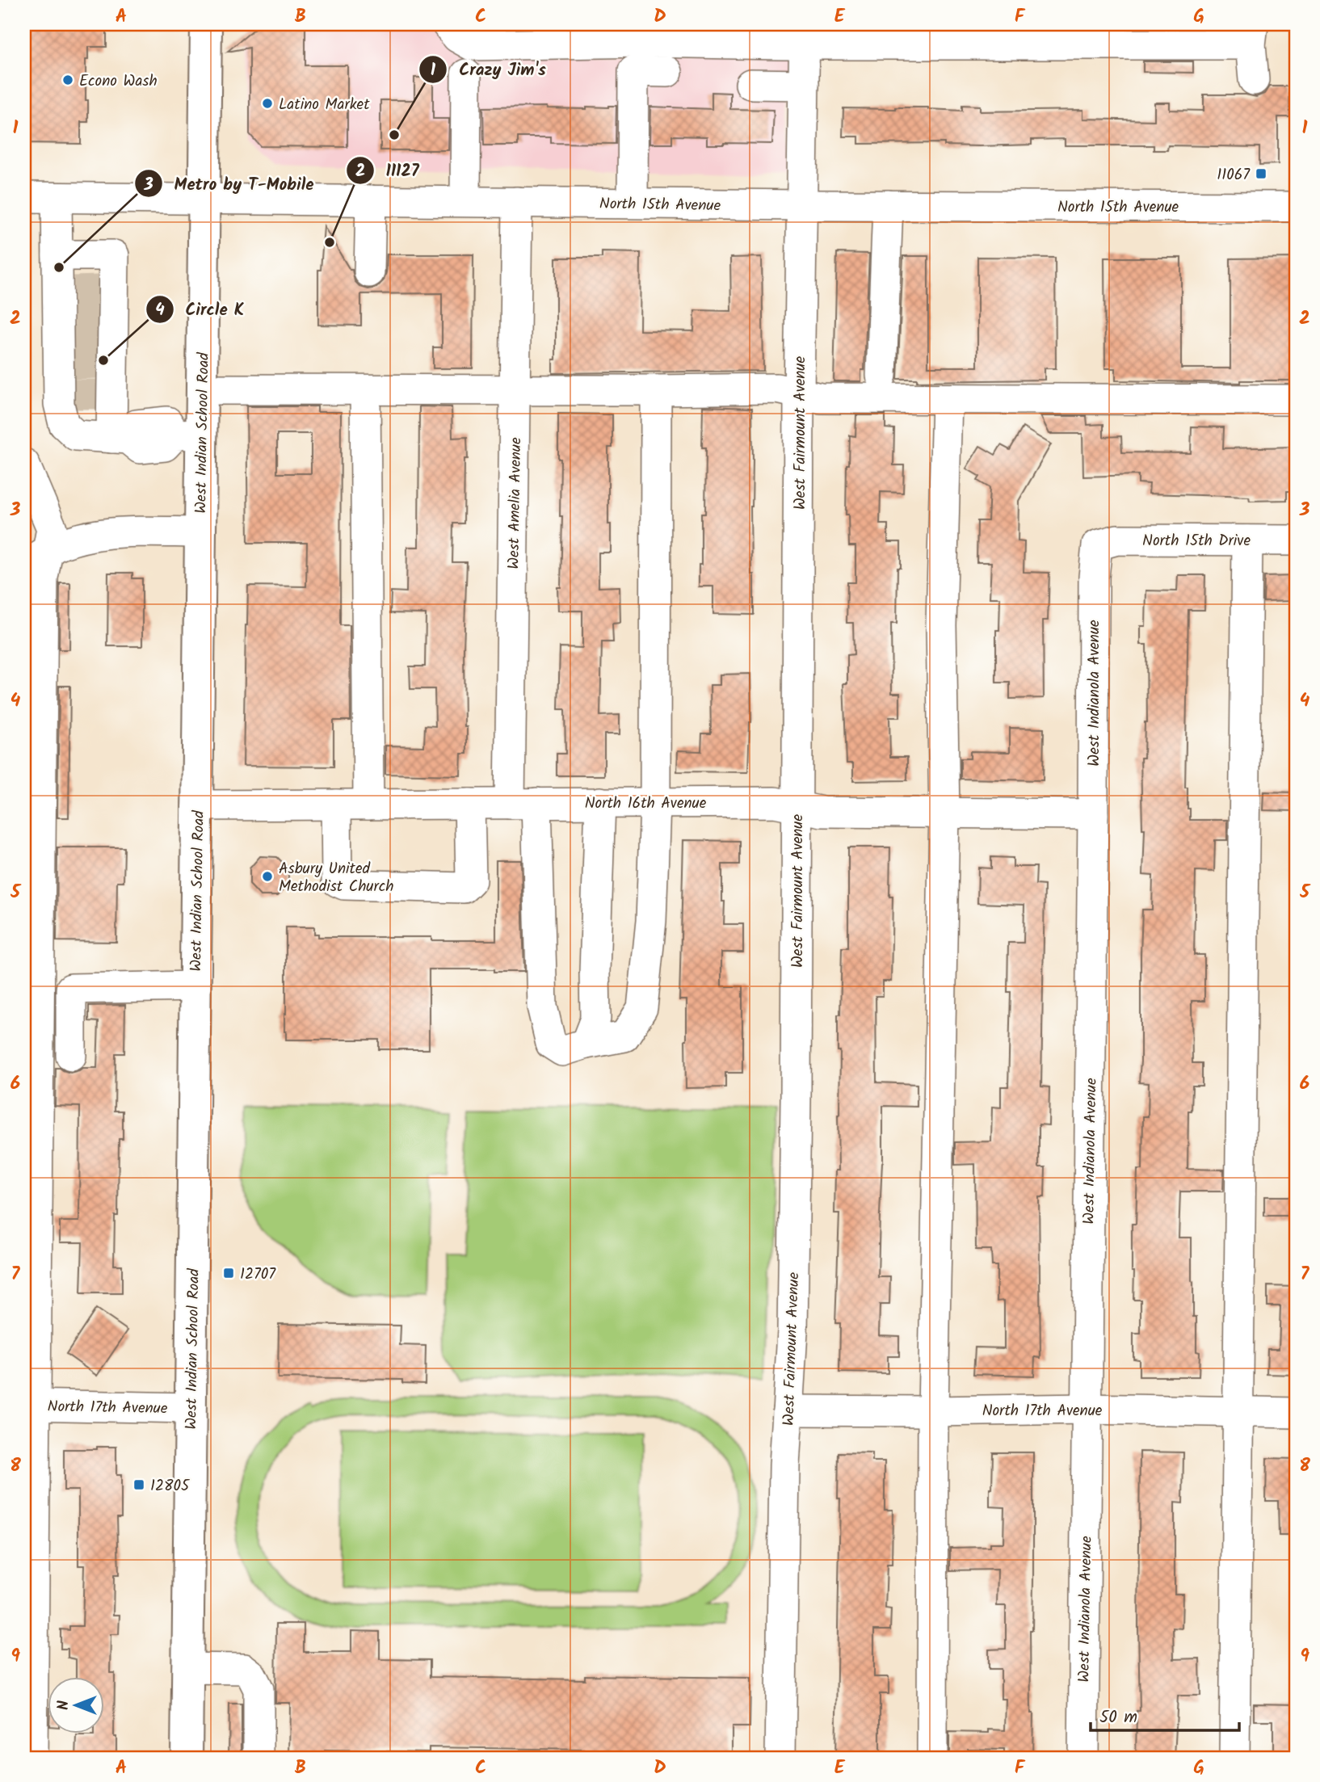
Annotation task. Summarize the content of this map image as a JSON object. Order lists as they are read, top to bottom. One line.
{"streets":{"main road":["West Indian School Road"],"street":["North 15th Avenue","West Fairmount Avenue","West Amelia Avenue","North 15th Drive","West Indianola Avenue","North 16th Avenue","North 17th Avenue"]},"crossings":[["North 15th Avenue","West Indian School Road"],["North 15th Avenue","West Fairmount Avenue"],["North 15th Avenue","West Amelia Avenue"],["West Indian School Road","North 16th Avenue"],["West Indian School Road","North 17th Avenue"],["West Fairmount Avenue","North 16th Avenue"],["West Fairmount Avenue","North 17th Avenue"],["West Amelia Avenue","North 16th Avenue"],["North 15th Drive","West Indianola Avenue"],["West Indianola Avenue","North 16th Avenue"],["West Indianola Avenue","North 17th Avenue"]],"places":{"other":["Econo Wash","Latino Market","Crazy Jim's","11127","Metro by T-Mobile","Circle K","Asbury United Methodist Church"],"transit":["11067","12707","12805"]},"scale_bar":"50 m","north":"left","grid":{"columns":["A","B","C","D","E","F","G"],"rows":["1","2","3","4","5","6","7","8","9"]}}
